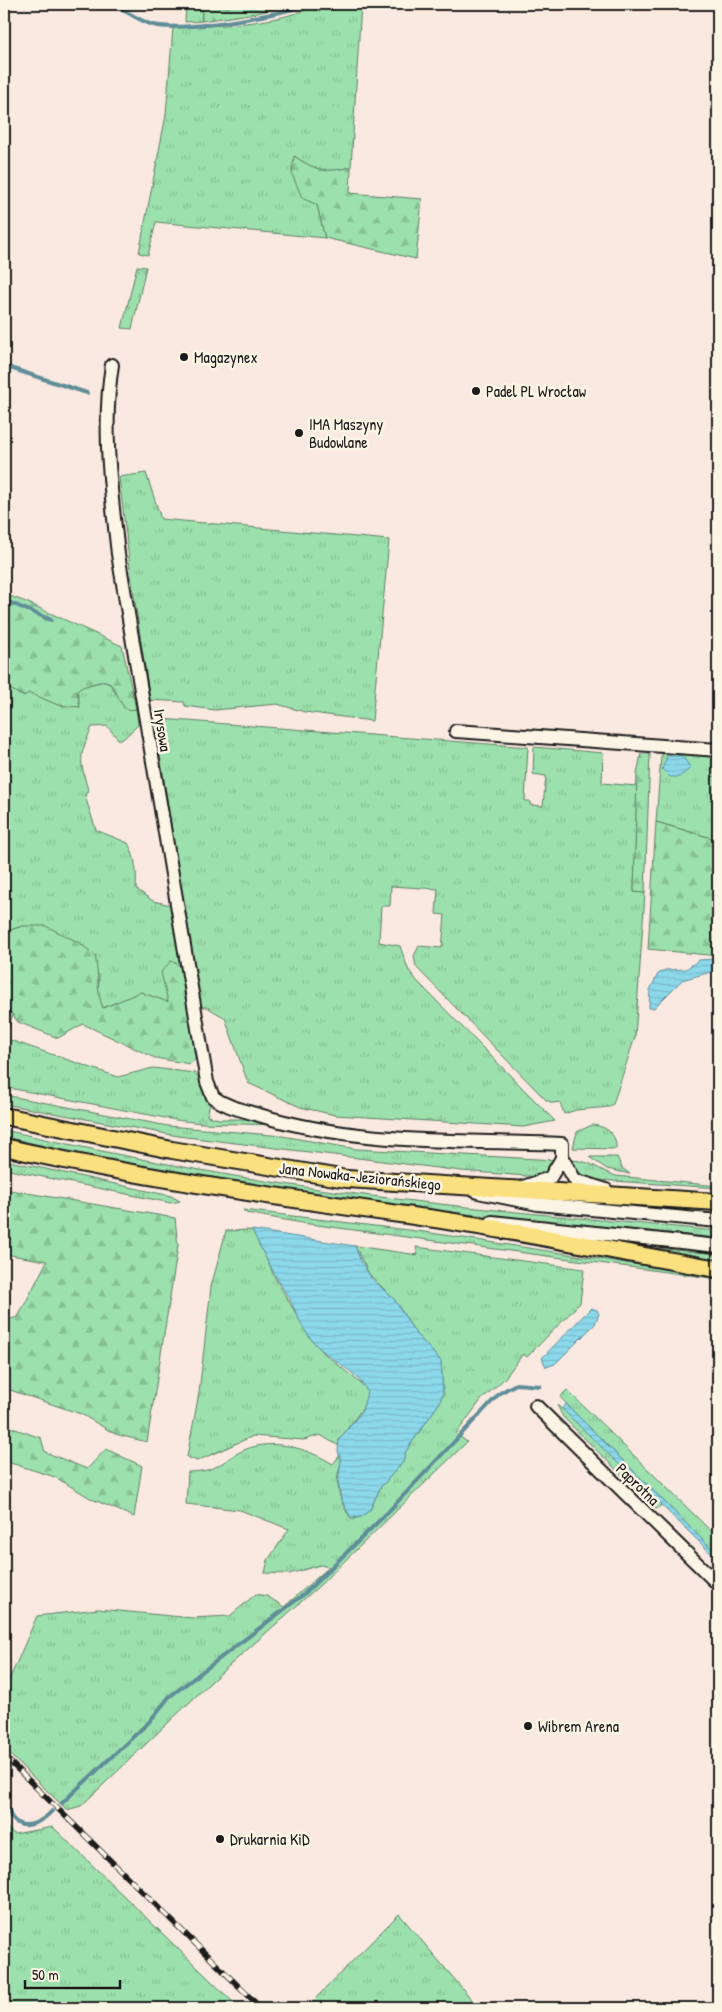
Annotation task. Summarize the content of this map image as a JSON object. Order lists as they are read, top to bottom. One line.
{"streets":{"main road":["Jana Nowaka-Jeziorańskiego"],"street":["Irysowa","Paprotna"]},"places":["Magazynex","Padel PL Wrocław","IMA Maszyny Budowlane","Wibrem Arena","Drukarnia KiD"],"scale_bar":"50 m"}
